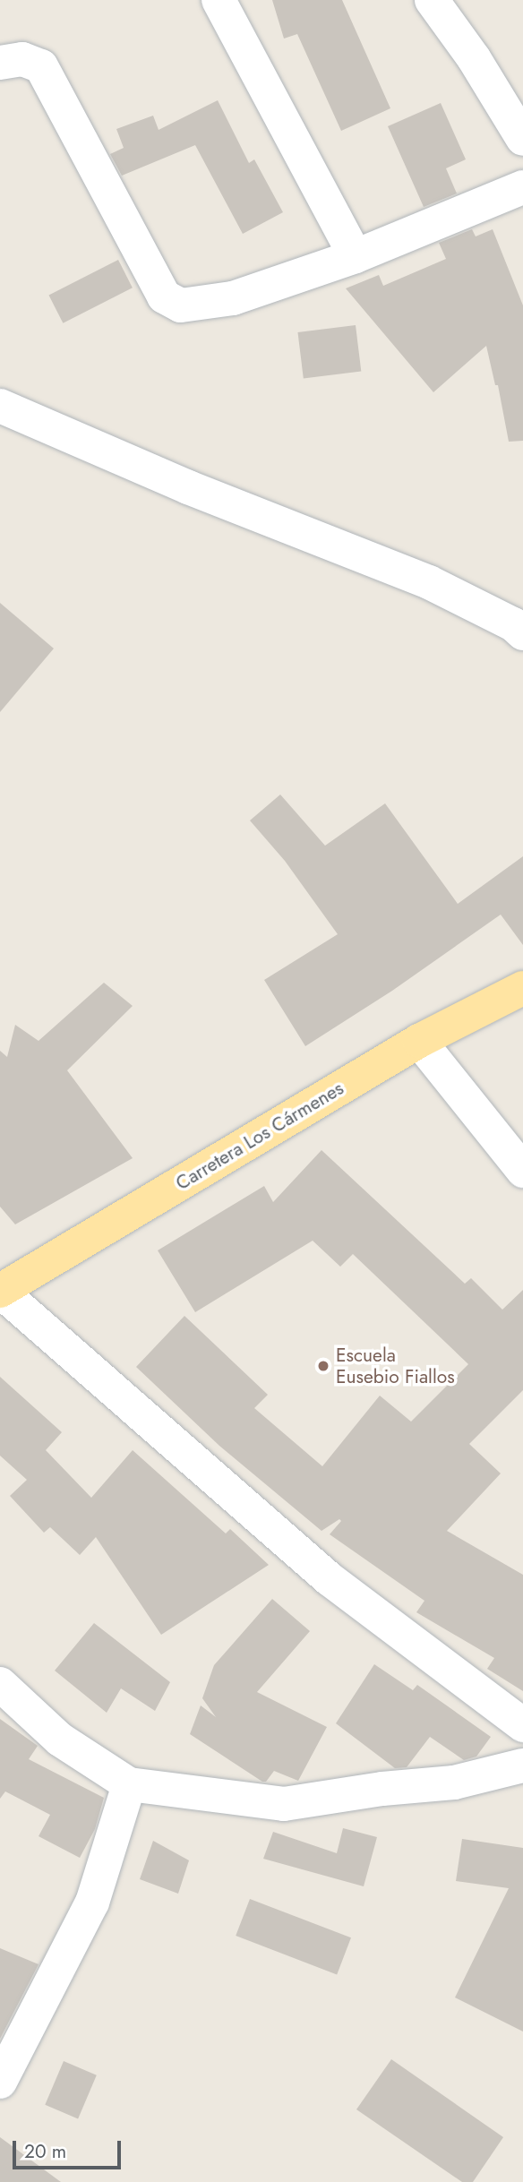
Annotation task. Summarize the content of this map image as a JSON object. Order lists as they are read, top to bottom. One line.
{"streets":{"main road":["Carretera Los Cármenes"]},"places":["Escuela Eusebio Fiallos"],"scale_bar":"20 m"}
